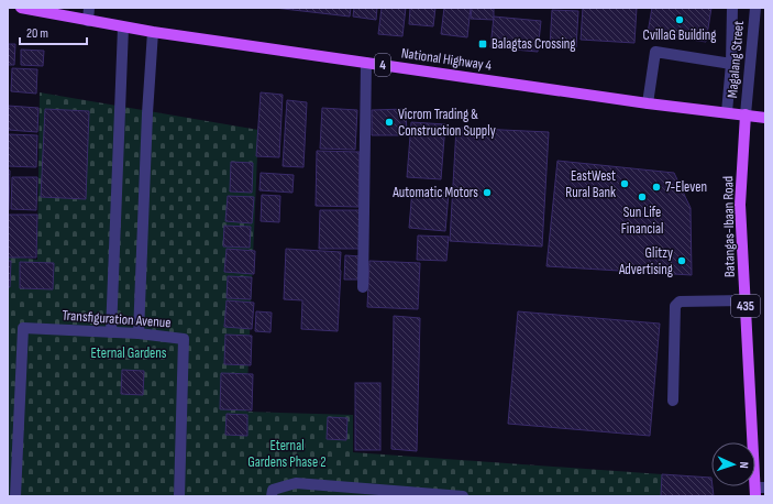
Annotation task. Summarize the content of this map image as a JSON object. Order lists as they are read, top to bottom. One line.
{"streets":{"main road":["National Highway 4","4","Batangas-Ibaan Road","435"],"street":["Magalang Street","Transfiguration Avenue"]},"crossings":[["National Highway 4","Magalang Street"],["National Highway 4","Batangas-Ibaan Road"],["Magalang Street","Batangas-Ibaan Road"]],"parks":["Eternal Gardens","Eternal Gardens Phase 2"],"places":{"other":["CvillaG Building","Vicrom Trading & Construction Supply","EastWest Rural Bank","7-Eleven","Automatic Motors","Sun Life Financial","Glitzy Advertising"],"transit":["Balagtas Crossing"]},"scale_bar":"20 m","north":"right"}
